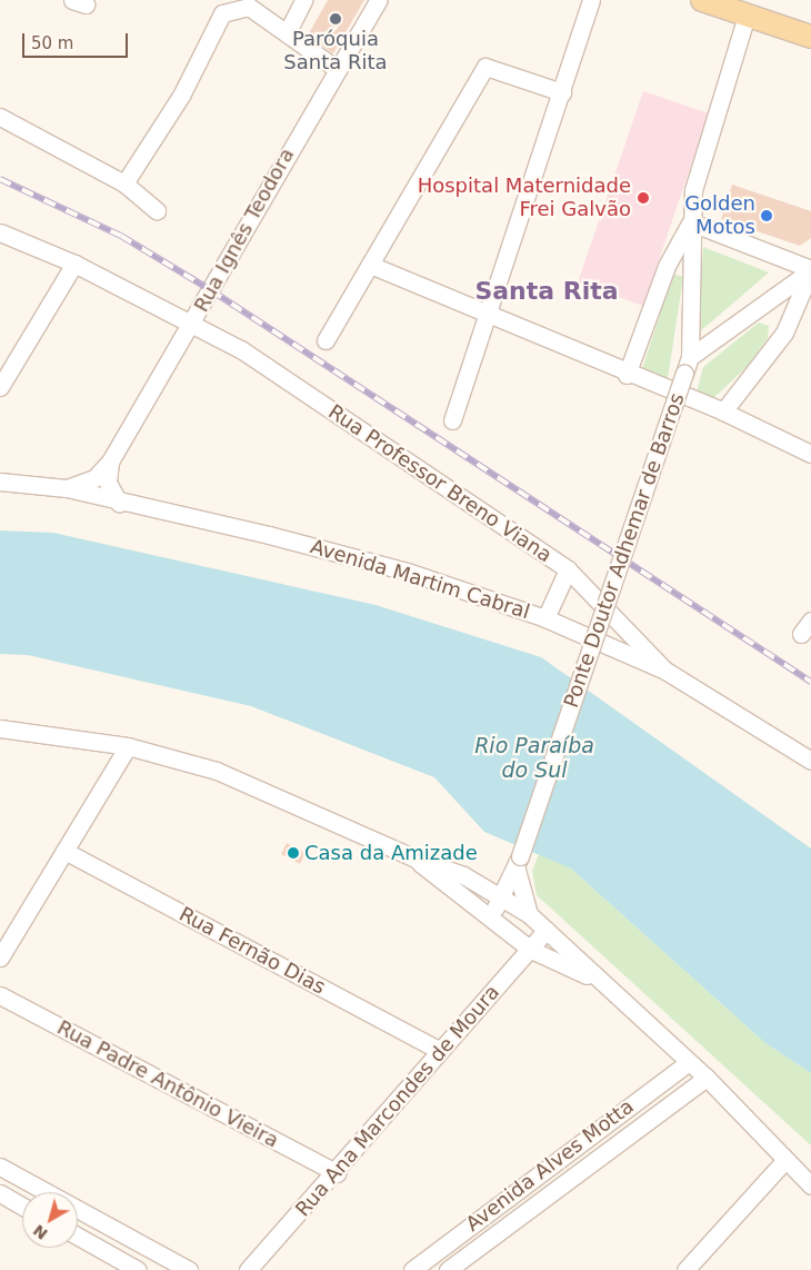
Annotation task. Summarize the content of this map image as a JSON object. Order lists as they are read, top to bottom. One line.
{"streets":{"street":["Rua Ignês Teodora","Rua Professor Breno Viana","Ponte Doutor Adhemar de Barros","Avenida Martim Cabral","Rua Fernão Dias","Rua Padre Antônio Vieira","Rua Ana Marcondes de Moura","Avenida Alves Motta"]},"crossings":[["Rua Ignês Teodora","Rua Professor Breno Viana"],["Rua Ignês Teodora","Avenida Martim Cabral"],["Rua Professor Breno Viana","Avenida Martim Cabral"],["Rua Fernão Dias","Rua Ana Marcondes de Moura"],["Rua Padre Antônio Vieira","Rua Ana Marcondes de Moura"]],"districts":["Santa Rita"],"water":["Rio Paraíba do Sul"],"places":["Paróquia Santa Rita","Hospital Maternidade Frei Galvão","Golden Motos","Casa da Amizade"],"scale_bar":"50 m","north":"bottom left"}
